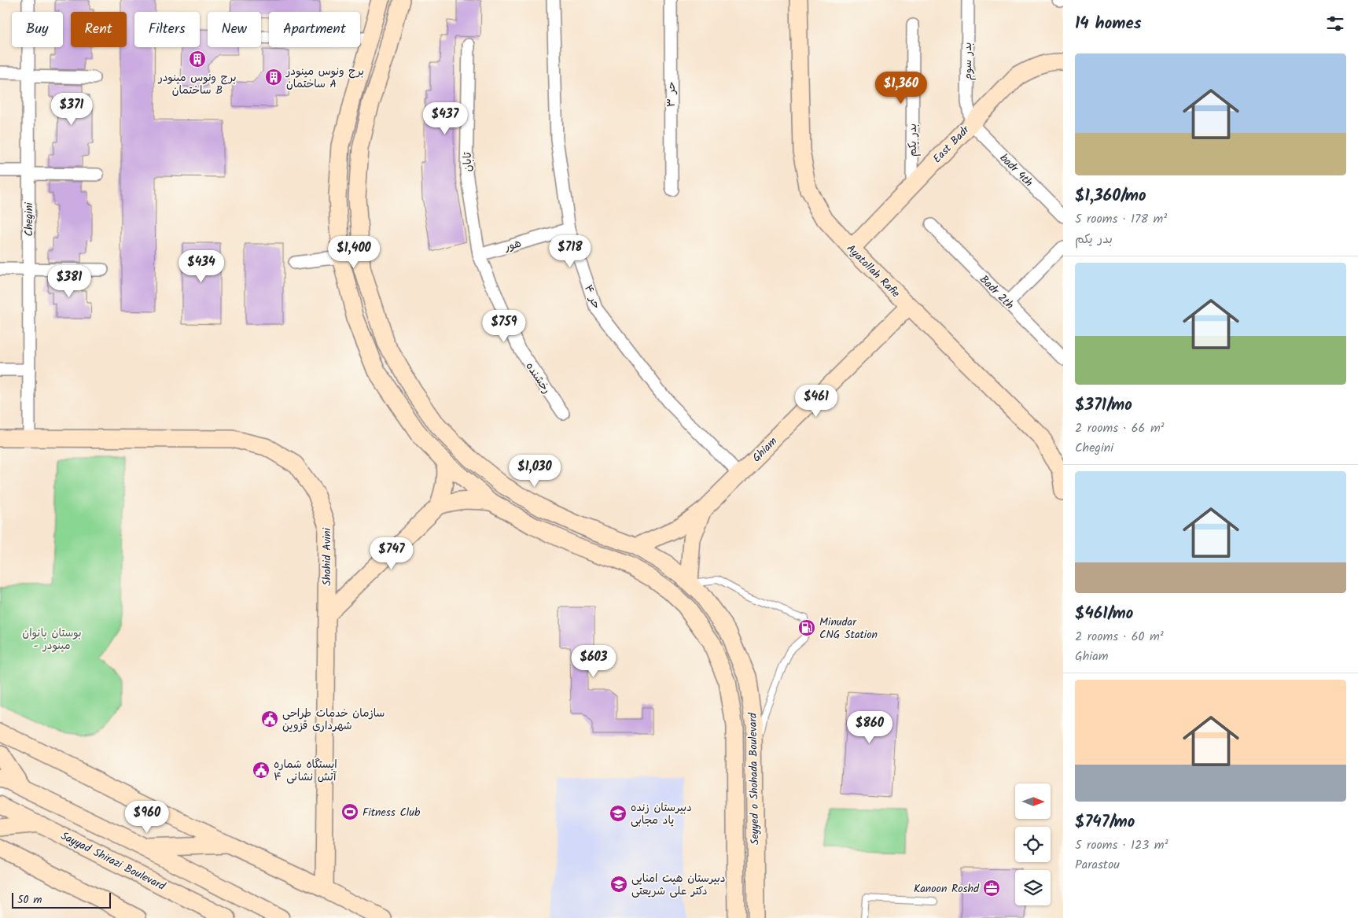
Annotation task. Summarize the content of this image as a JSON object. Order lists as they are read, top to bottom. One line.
{"streets":{"street":["بدر سوم","حر ۳","بدر یکم","East Badr","تابان","badr 4th","Chegini","هور","Ayatollah Rafie","Badr 2th","حر ۴","رخشنده","Ghiam","Shahid Avini","Seyyed o Shohada Boulevard","Sayyad Shirazi Boulevard"]},"crossings":[["بدر سوم","East Badr"],["بدر سوم","badr 4th"],["بدر یکم","East Badr"],["East Badr","badr 4th"],["East Badr","Ayatollah Rafie"],["تابان","هور"],["تابان","رخشنده"],["Chegini","Shahid Avini"],["هور","حر ۴"],["هور","رخشنده"],["Ayatollah Rafie","Ghiam"],["حر ۴","Ghiam"],["Ghiam","Seyyed o Shohada Boulevard"]],"parks":["بوستان بانوان - مینودر"],"places":{"building":["برج ونوس مینودر ساختمان B","برج ونوس مینودر ساختمان A"],"fuel station":["Minudar CNG Station"],"public building":["سازمان خدمات طراحی شهرداری قزوین","ایستگاه شماره ۴ آتش نشانی"],"sports":["Fitness Club"],"school or university":["دبیرستان زنده یاد مجابی","دبیرستان هیت امنایی دکتر علی شریعتی"],"office":["Kanoon Roshd"]},"scale_bar":"50 m","north":"right","page":{"heading":"14 homes","chip":["Buy","Rent","Filters","New","Apartment"],"list":[{"name":"$1,360/mo","note":"5 rooms · 178 m² · بدر یکم"},{"name":"$371/mo","note":"2 rooms · 66 m² · Chegini"},{"name":"$461/mo","note":"2 rooms · 60 m² · Ghiam"},{"name":"$747/mo","note":"5 rooms · 123 m² · Parastou"}],"price":["$1,360","$371","$437","$718","$1,400","$434","$381","$759","$461","$1,030","$747","$603","$860","$960"],"scale":"50 m"}}
